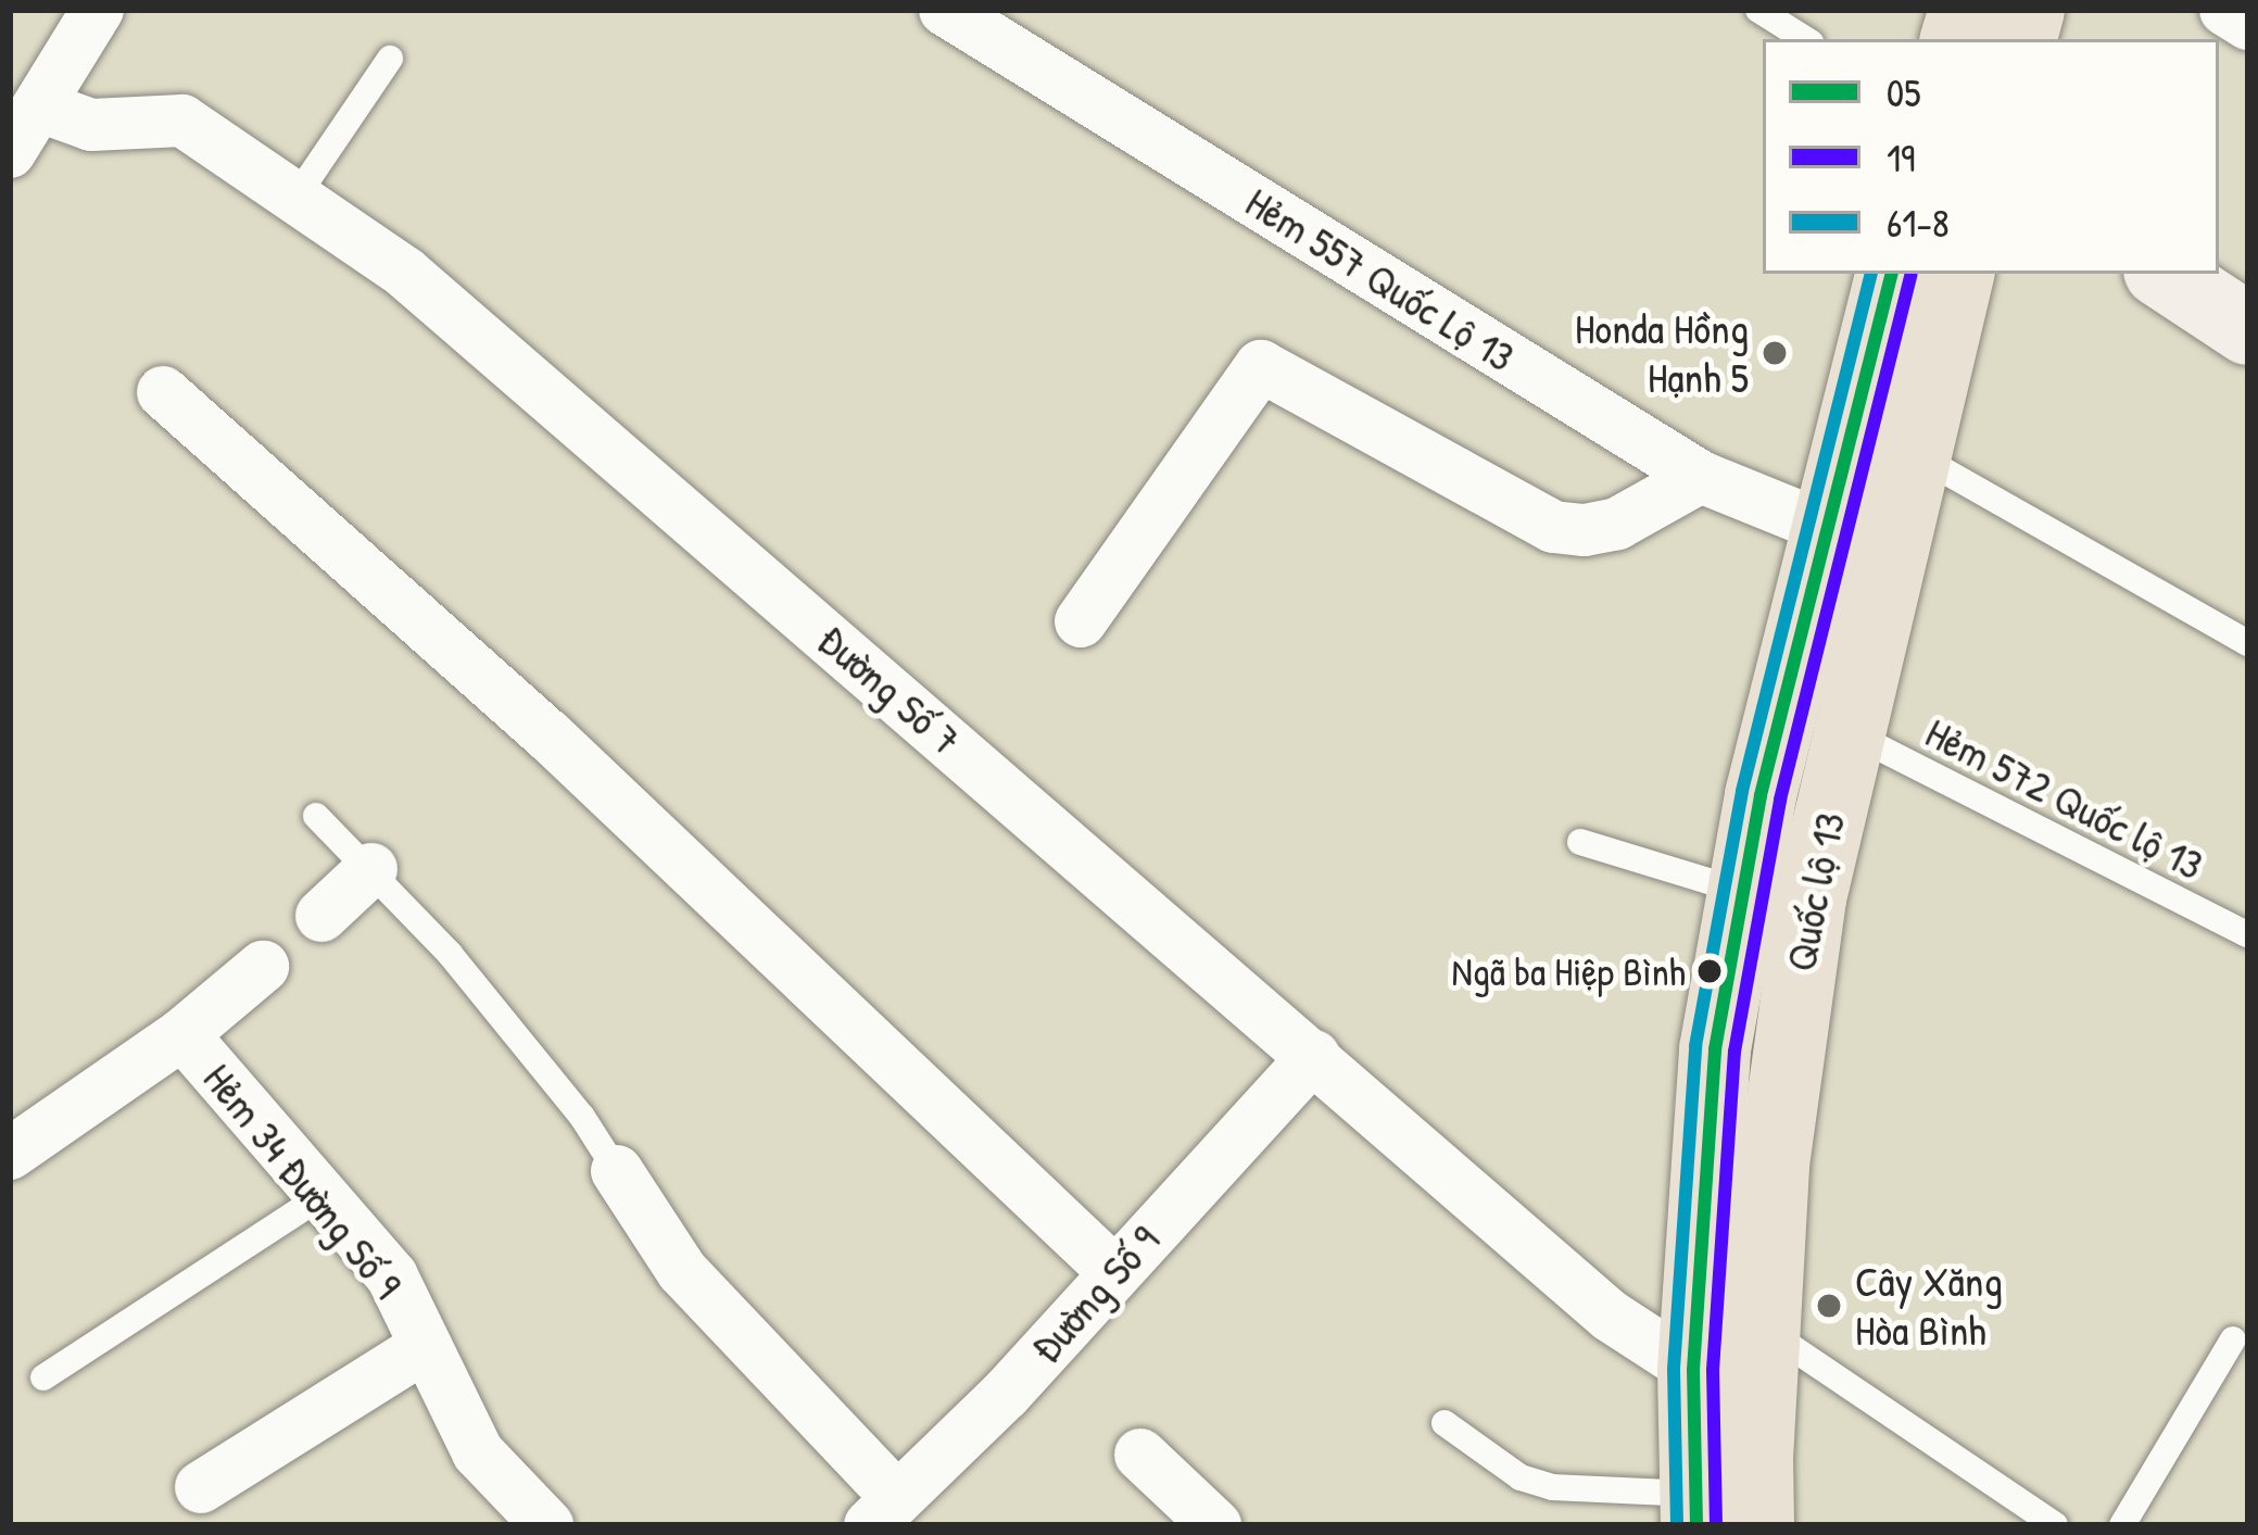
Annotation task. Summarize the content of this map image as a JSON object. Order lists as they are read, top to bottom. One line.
{"streets":{"highway":["Quốc lộ 13"],"street":["Hẻm 557 Quốc Lộ 13","Đường Số 7","Hẻm 34 Đường Số 9","Đường Số 9"],"lane":["Hẻm 572 Quốc lộ 13"]},"crossings":[["Hẻm 557 Quốc Lộ 13","Quốc lộ 13"],["Đường Số 7","Quốc lộ 13"],["Đường Số 7","Đường Số 9"],["Hẻm 572 Quốc lộ 13","Quốc lộ 13"]],"places":["Honda Hồng Hạnh 5","Ngã ba Hiệp Bình","Cây Xăng Hòa Bình"],"lines":["transit line 05","transit line 61-8","transit line 19"],"legend":["05","19","61-8"]}
